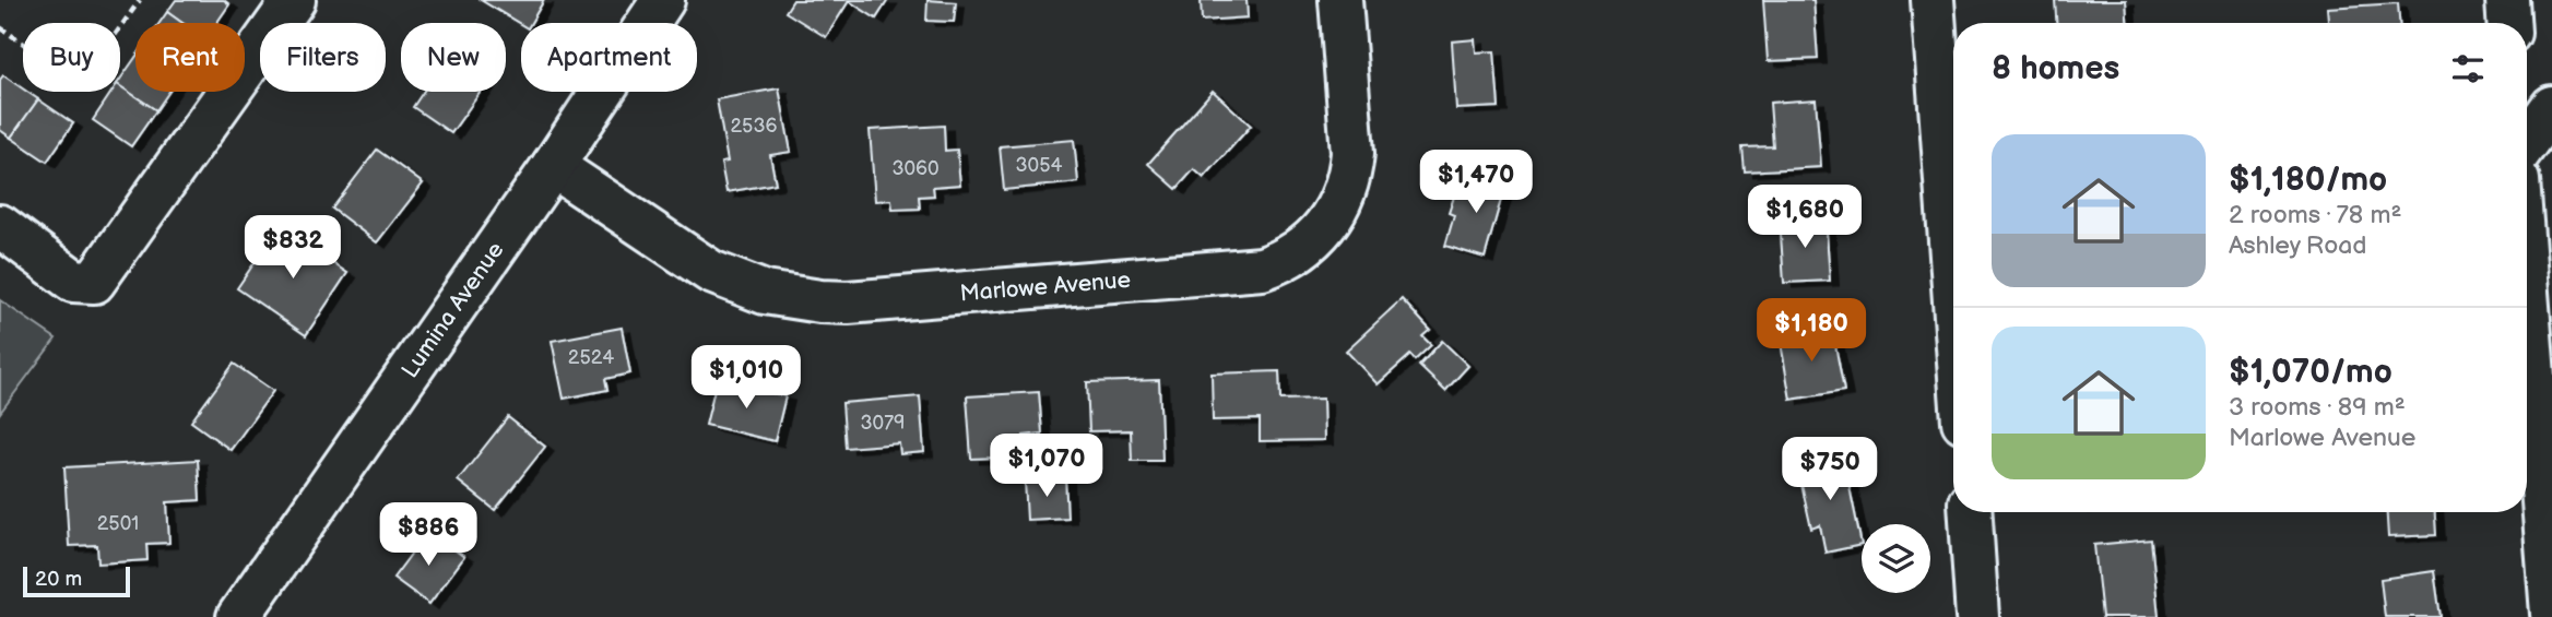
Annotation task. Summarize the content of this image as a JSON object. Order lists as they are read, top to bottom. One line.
{"streets":{"street":["Marlowe Avenue","Lumina Avenue"]},"crossings":[["Marlowe Avenue","Lumina Avenue"]],"house_numbers":["2536","3054","3060","2524","3079","2501"],"scale_bar":"20 m","page":{"chip":["Buy","Rent","Filters","New","Apartment"],"heading":"8 homes","list":[{"name":"$1,180/mo","note":"2 rooms · 78 m² · Ashley Road"},{"name":"$1,070/mo","note":"3 rooms · 89 m² · Marlowe Avenue"}],"price":["$1,470","$1,680","$832","$1,180","$1,010","$1,070","$750","$886"],"scale":"20 m"}}
